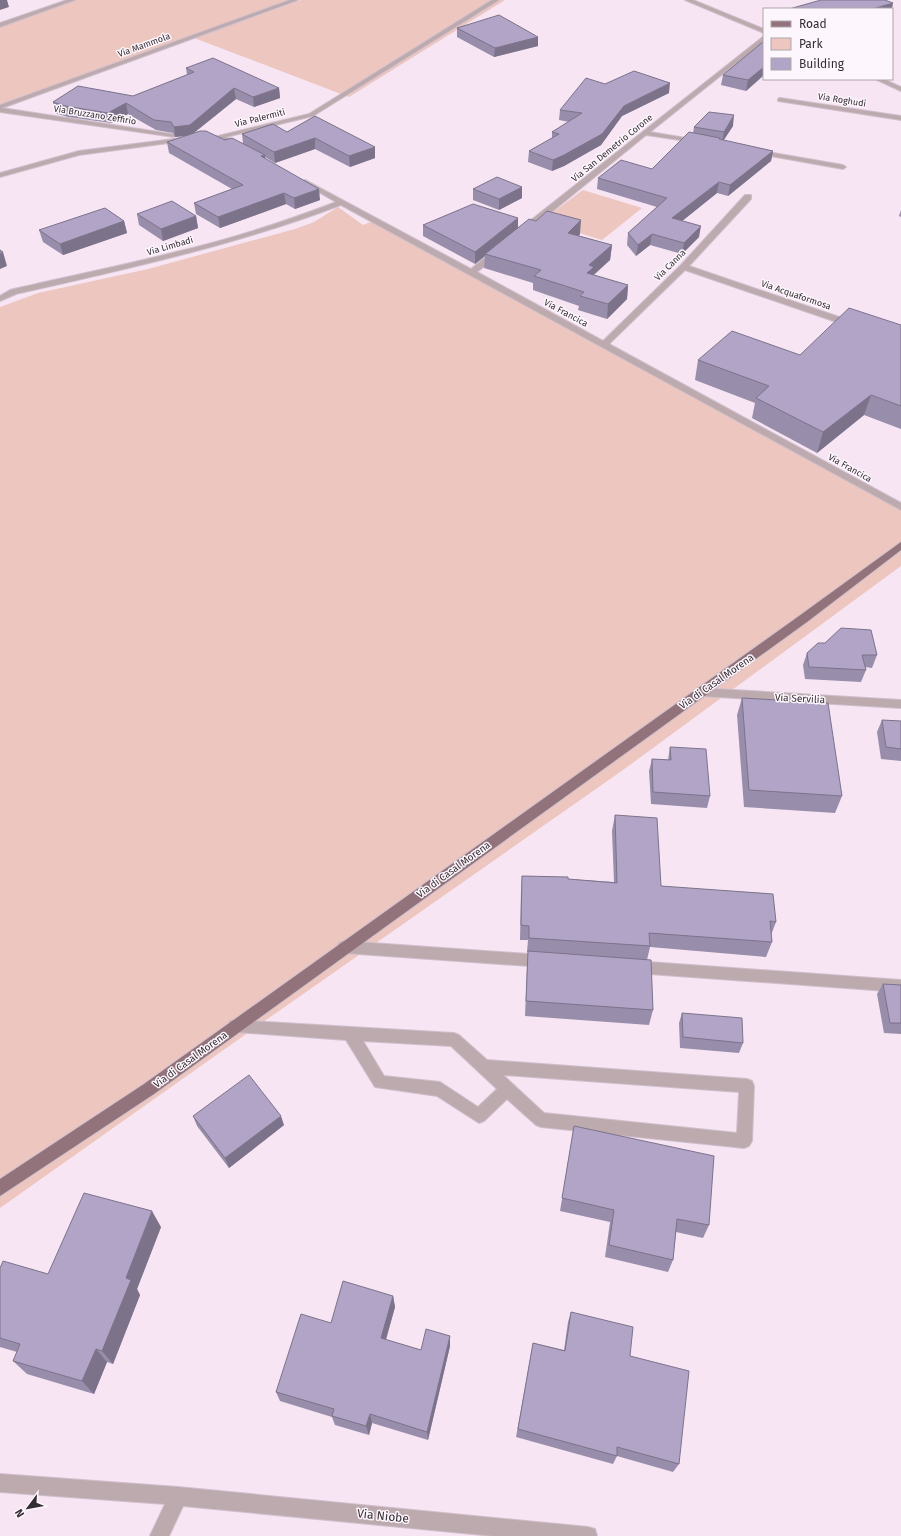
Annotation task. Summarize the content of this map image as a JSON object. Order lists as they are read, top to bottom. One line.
{"streets":{"main road":["Via di Casal Morena"],"street":["Via Mammola","Via Roghudi","Via Bruzzano Zeffirio","Via Palermiti","Via San Demetrio Corone","Via Limbadi","Via Canna","Via Acquaformosa","Via Francica","Via Servilia","Via Niobe"]},"crossings":[["Via Limbadi","Via Francica"],["Via Canna","Via Acquaformosa"],["Via Canna","Via Francica"],["Via di Casal Morena","Via Servilia"]],"legend":["Road","Park","Building"],"north":"bottom left"}
